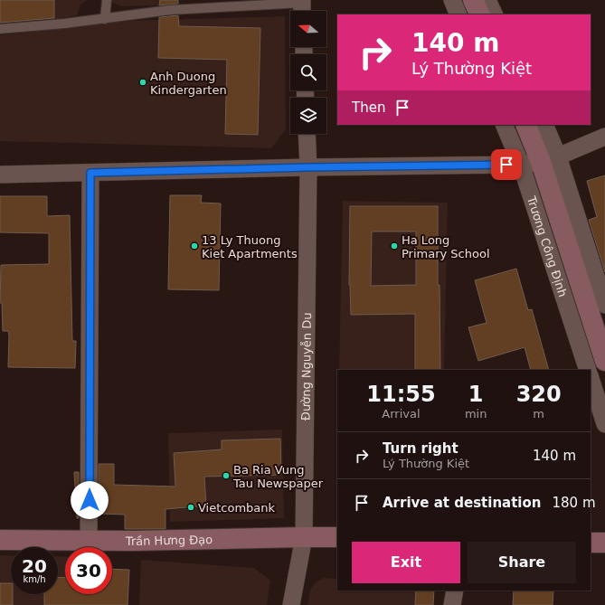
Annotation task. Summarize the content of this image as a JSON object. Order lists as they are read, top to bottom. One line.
{"streets":{"main road":["Trương Công Định","Trần Hưng Đạo"],"street":["Đường Nguyễn Du"]},"crossings":[["Đường Nguyễn Du","Trần Hưng Đạo"]],"places":["Anh Duong Kindergarten","13 Ly Thuong Kiet Apartments","Ha Long Primary School","Ba Ria Vung Tau Newspaper","Vietcombank"],"north":"left","page":{"turn":["140 m","Lý Thường Kiệt"],"then":"Then","eta":["11:55","Arrival","1","min","320","m"],"list":[{"name":"Turn right","note":"Lý Thường Kiệt","value":"140 m"},{"name":"Arrive at destination","value":"180 m"}],"buttons":["Exit","Share"],"speed":"20 km/h","limit":"30"}}
